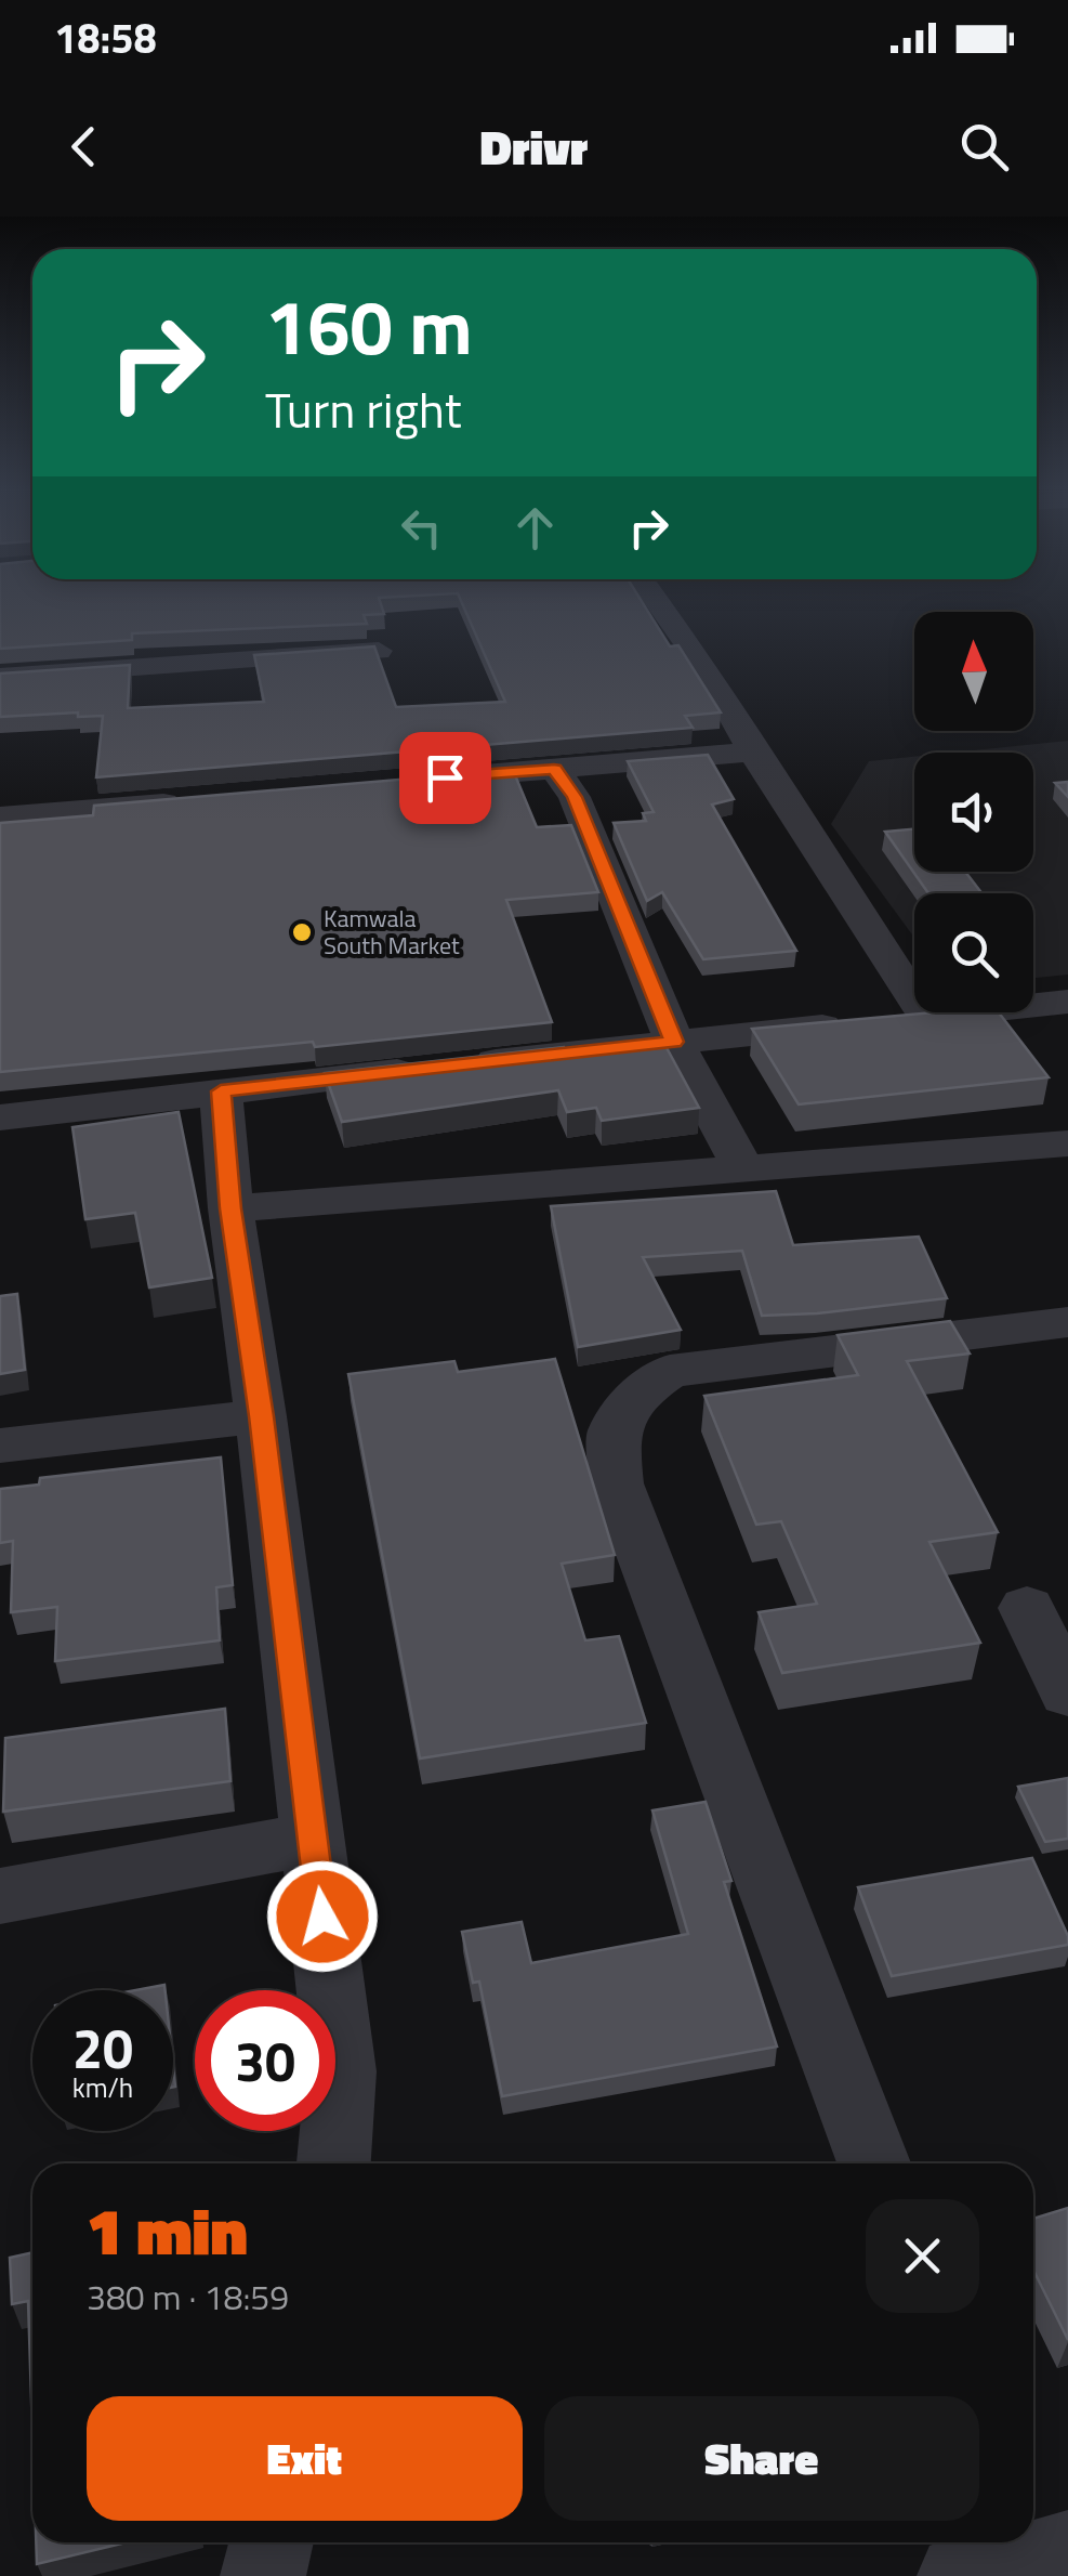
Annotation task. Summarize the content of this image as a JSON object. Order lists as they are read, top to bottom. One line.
{"places":["Kamwala South Market"],"north":"top","page":{"status":"18:58","header":"Drivr","turn":["160 m","Turn right"],"speed":"20 km/h","limit":"30","heading":["1 min","380 m · 18:59"],"buttons":["Exit","Share"]}}
